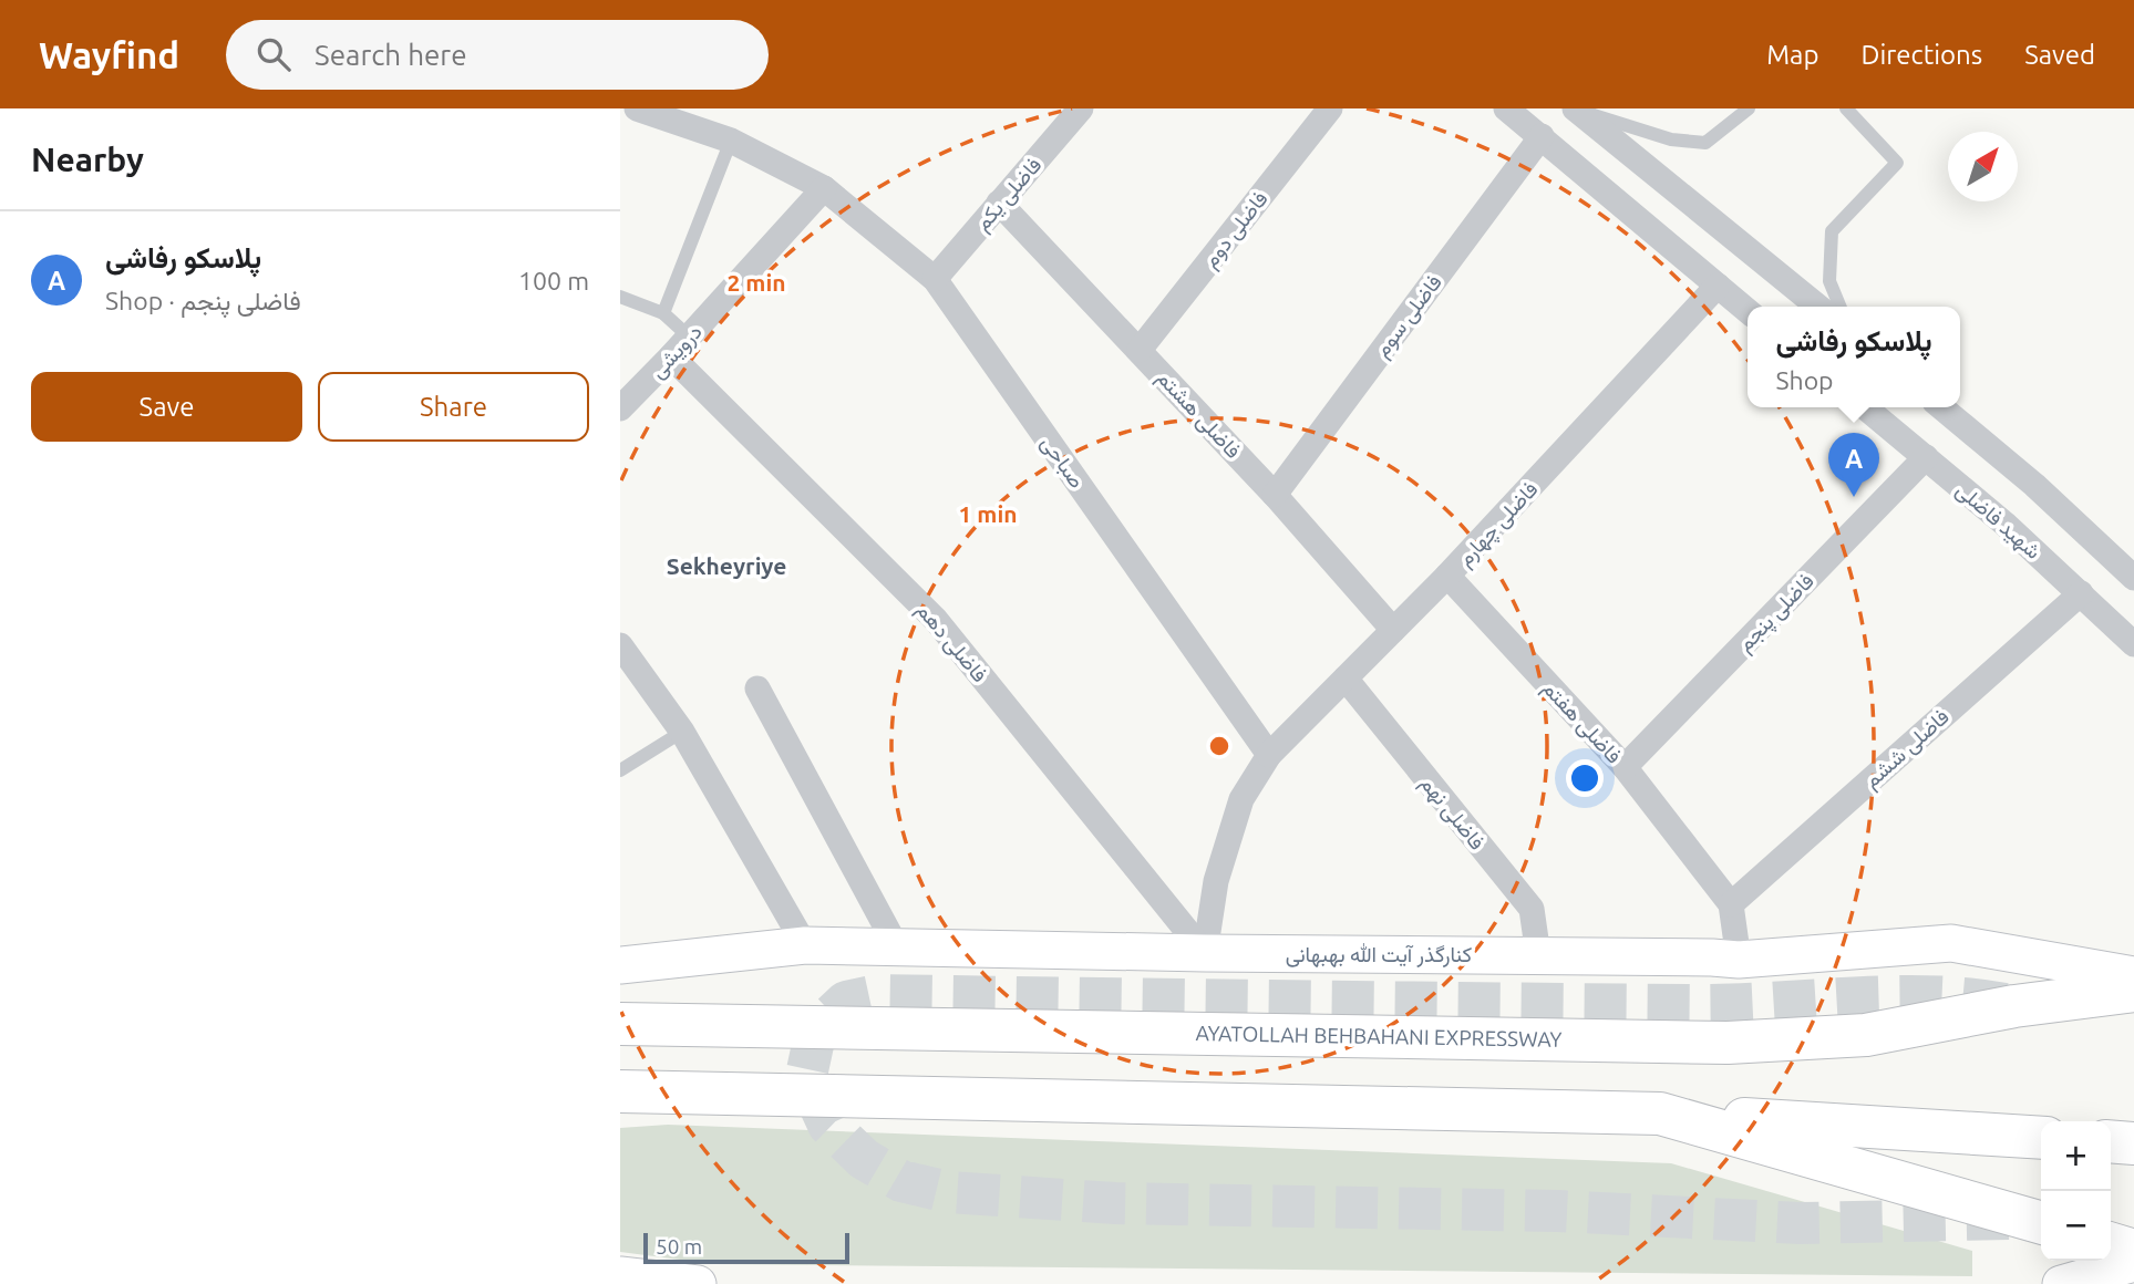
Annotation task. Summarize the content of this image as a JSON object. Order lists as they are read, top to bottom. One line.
{"streets":{"highway":["AYATOLLAH BEHBAHANI EXPRESSWAY"],"main road":["کنارگذر آیت الله بهبهانی"],"street":["فاضلی یکم","فاضلی دوم","فاضلی سوم","درویشی","فاضلی هشتم","صباحی","شهید فاضلی","فاضلی چهارم","فاضلی پنجم","فاضلی دهم","فاضلی هفتم","فاضلی ششم","فاضلی نهم"]},"crossings":[["فاضلی یکم","فاضلی هشتم"],["فاضلی یکم","صباحی"],["فاضلی دوم","فاضلی هشتم"],["فاضلی سوم","فاضلی هشتم"],["درویشی","صباحی"],["درویشی","فاضلی دهم"],["فاضلی هشتم","فاضلی چهارم"],["صباحی","فاضلی چهارم"],["شهید فاضلی","فاضلی پنجم"],["شهید فاضلی","فاضلی ششم"],["فاضلی چهارم","فاضلی هفتم"],["فاضلی چهارم","فاضلی نهم"],["فاضلی پنجم","فاضلی هفتم"],["فاضلی دهم","کنارگذر آیت الله بهبهانی"],["فاضلی هفتم","فاضلی ششم"],["فاضلی هفتم","کنارگذر آیت الله بهبهانی"],["فاضلی نهم","کنارگذر آیت الله بهبهانی"]],"districts":["Sekheyriye"],"scale_bar":"50 m","north":"top right","page":{"header":"Wayfind","search":"Search here","nav":["Map","Directions","Saved"],"heading":"Nearby","list":[{"mark":"A","name":"پلاسکو رفاشی","note":"Shop · فاضلی پنجم","value":"100 m"}],"popup":["پلاسکو رفاشی","Shop"],"buttons":["Save","Share"],"pins":"A","map_buttons":["+","−"],"scale":"50 m"},"rings":["2 min","1 min"]}
